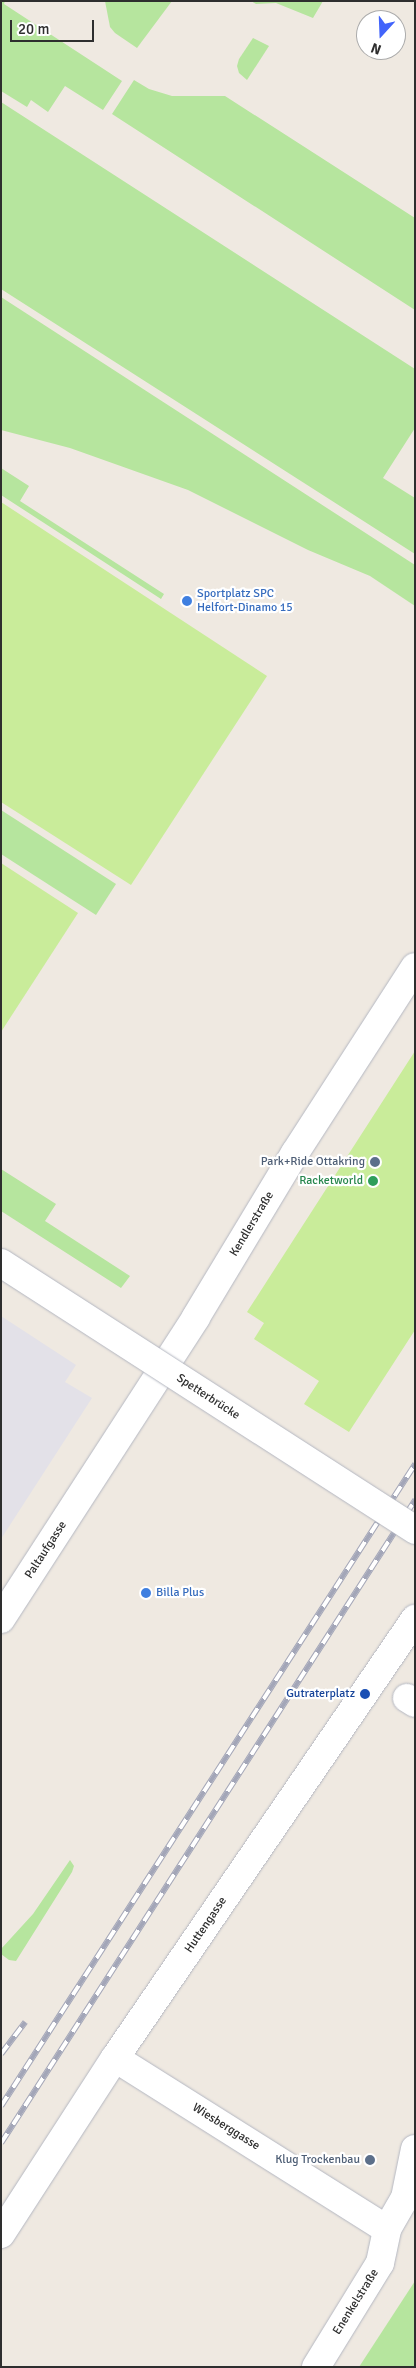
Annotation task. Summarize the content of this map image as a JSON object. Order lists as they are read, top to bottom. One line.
{"streets":{"street":["Kendlerstraße","Spetterbrücke","Paltaufgasse","Huttengasse","Wiesberggasse","Enenkelstraße"]},"crossings":[["Kendlerstraße","Paltaufgasse"],["Huttengasse","Wiesberggasse"],["Wiesberggasse","Enenkelstraße"]],"places":["Sportplatz SPC Helfort-Dinamo 15","Park+Ride Ottakring","Racketworld","Billa Plus","Gutraterplatz","Klug Trockenbau"],"scale_bar":"20 m","north":"bottom"}
